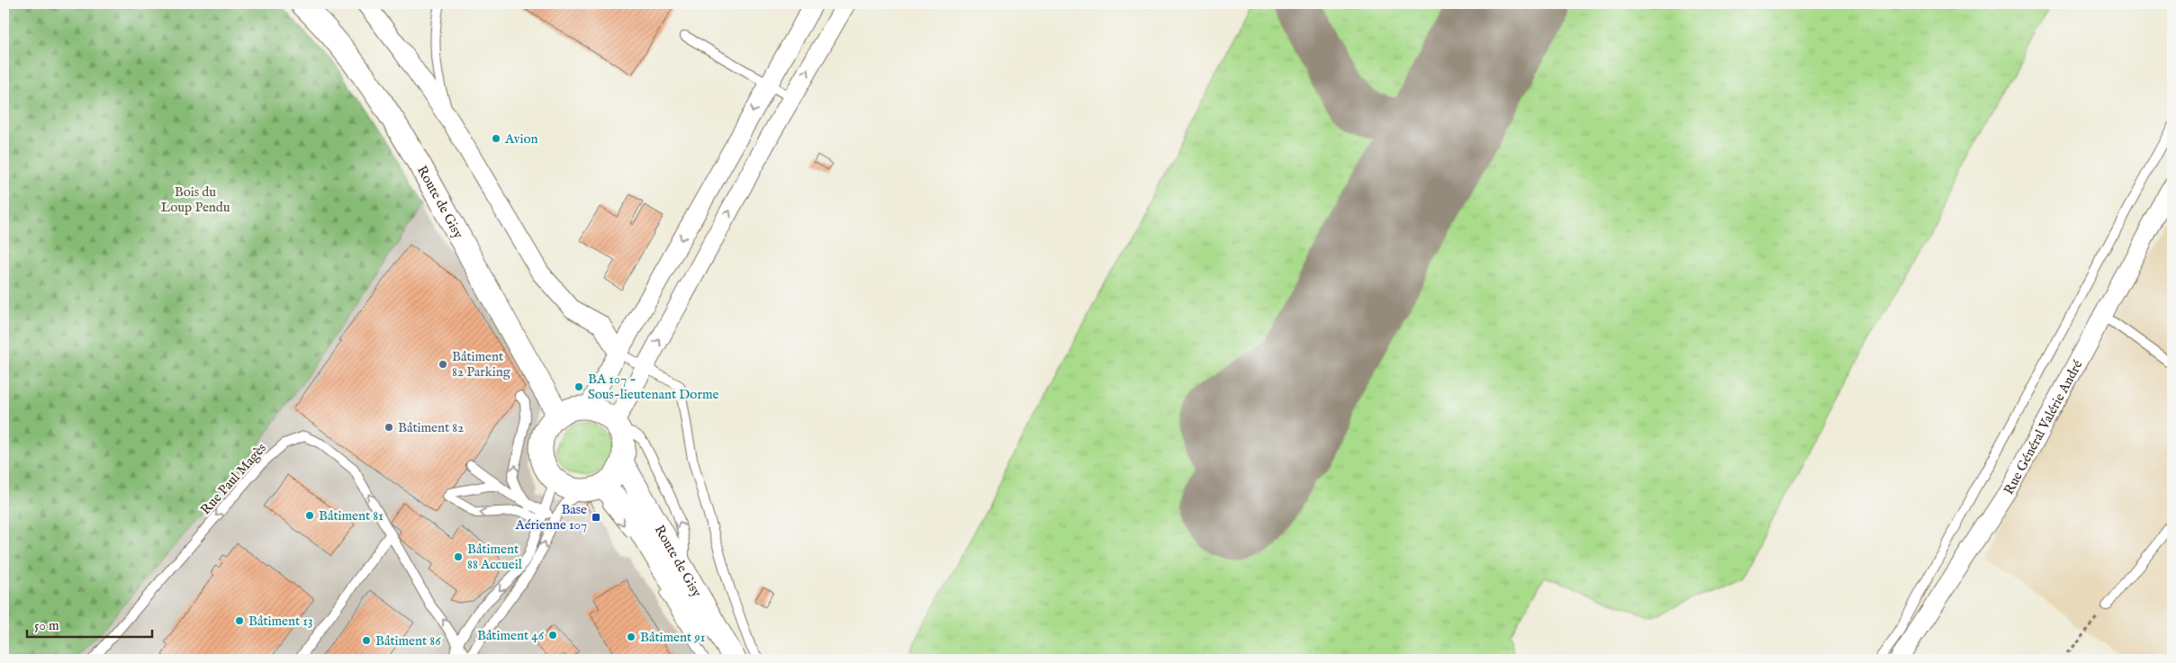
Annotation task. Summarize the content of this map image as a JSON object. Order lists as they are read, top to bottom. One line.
{"streets":{"street":["Route de Gisy","Rue Général Valérie André"],"lane":["Rue Paul Magès"]},"parks":["Bois du Loup Pendu"],"places":{"other":["Avion","Bâtiment 82 Parking","BA 107 - Sous-lieutenant Dorme","Bâtiment 82","Bâtiment 81","Bâtiment 88 Accueil","Bâtiment 13","Bâtiment 46","Bâtiment 91","Bâtiment 86"],"transit":["Base Aérienne 107"]},"scale_bar":"50 m"}
